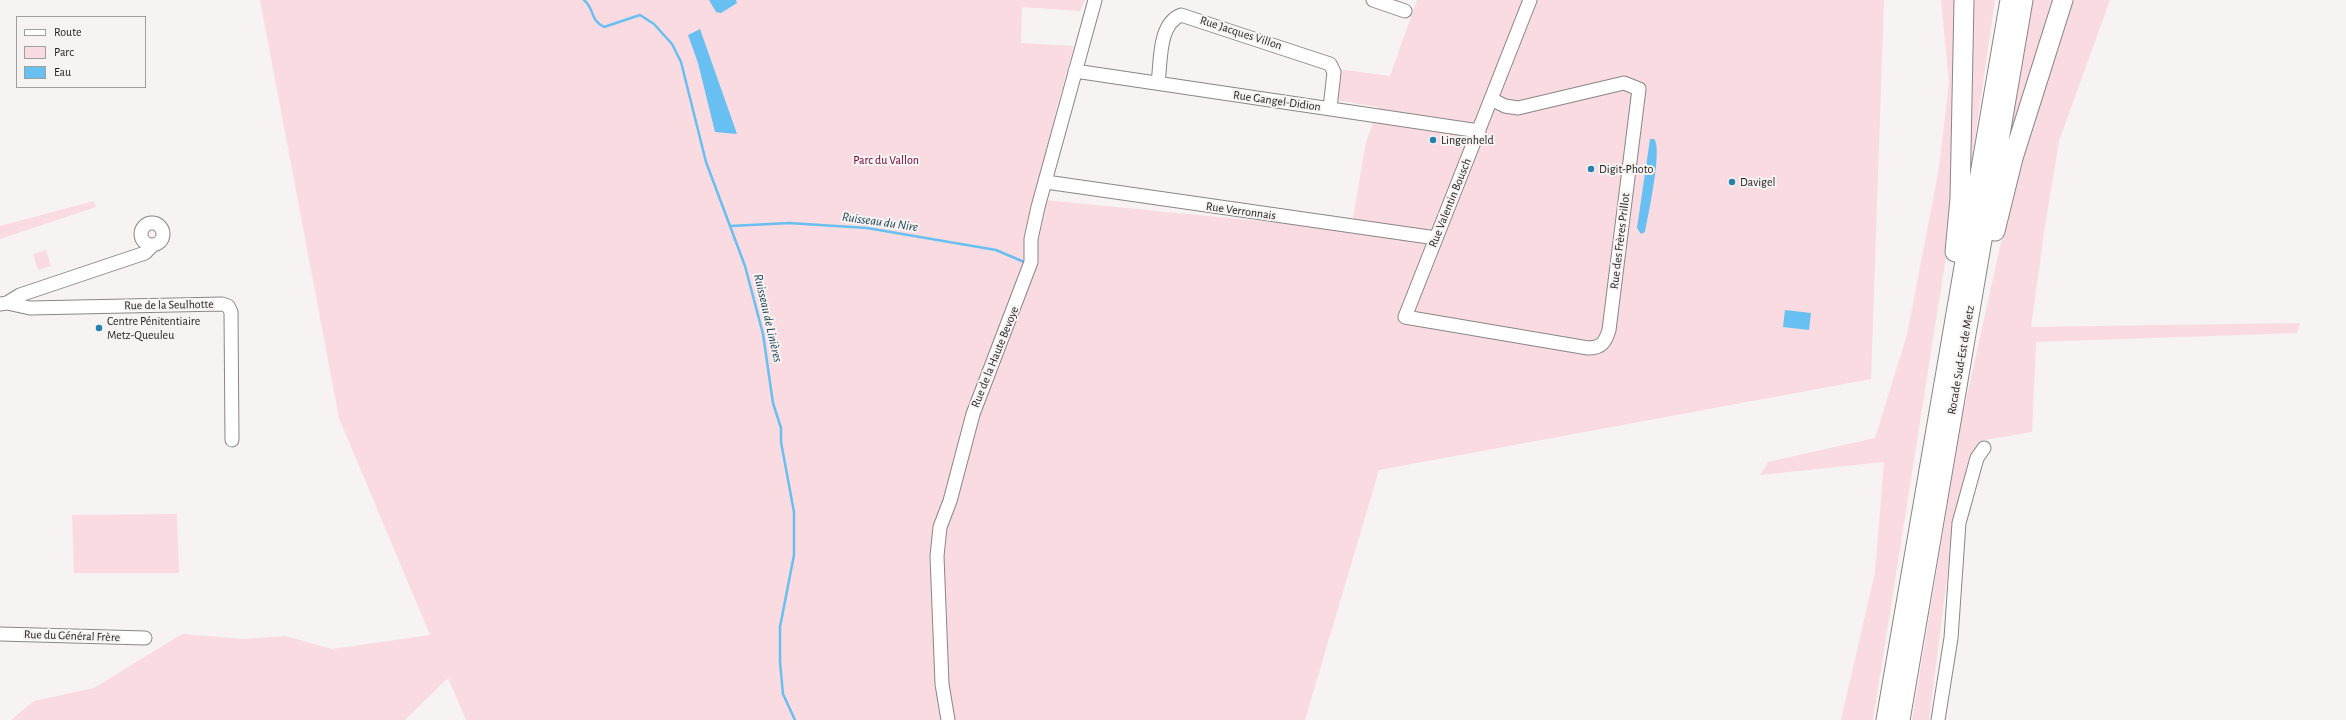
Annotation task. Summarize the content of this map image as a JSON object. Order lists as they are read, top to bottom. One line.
{"streets":{"highway":["Rocade Sud-Est de Metz"],"street":["Rue Jacques Villon","Rue Gangel-Didion","Rue Valentin Bousch","Rue Verronnais","Rue des Frères Prillot","Rue de la Seulhotte","Rue de la Haute Bevoye","Rue du Général Frère"]},"crossings":[["Rue Jacques Villon","Rue Gangel-Didion"],["Rue Gangel-Didion","Rue Valentin Bousch"],["Rue Gangel-Didion","Rue de la Haute Bevoye"],["Rue Valentin Bousch","Rue Verronnais"],["Rue Valentin Bousch","Rue des Frères Prillot"],["Rue Verronnais","Rue de la Haute Bevoye"]],"water":["Ruisseau du Nire","Ruisseau de Linières"],"parks":["Parc du Vallon"],"places":["Lingenheld","Digit-Photo","Davigel","Centre Pénitentiaire Metz-Queuleu"],"legend":["Route","Parc","Eau"]}
